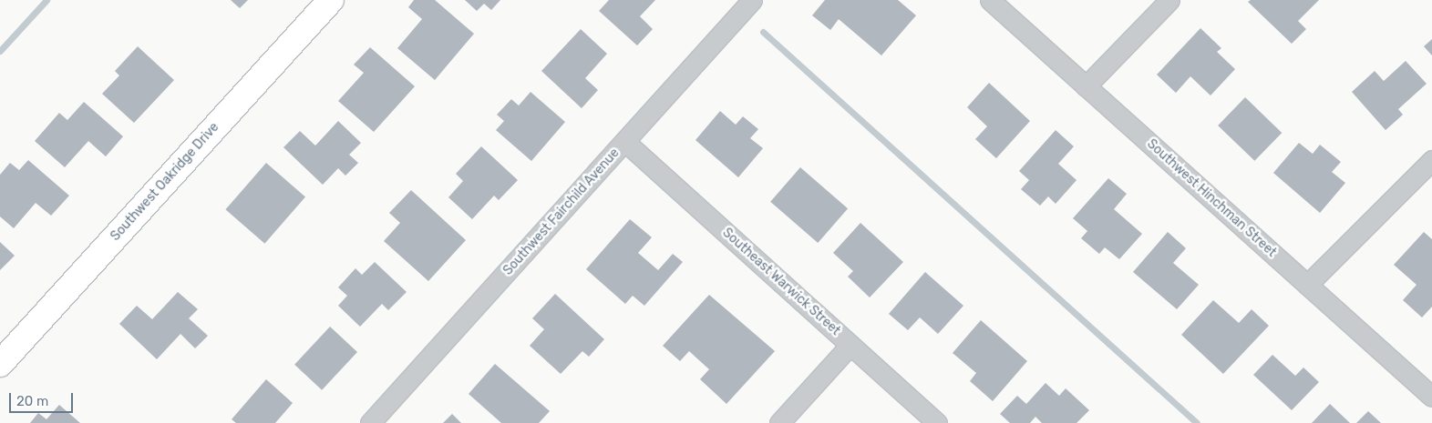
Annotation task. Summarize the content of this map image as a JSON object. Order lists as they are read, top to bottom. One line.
{"streets":{"street":["Southwest Oakridge Drive","Southwest Hinchman Street","Southwest Fairchild Avenue","Southeast Warwick Street"]},"crossings":[["Southwest Fairchild Avenue","Southeast Warwick Street"]],"scale_bar":"20 m"}
